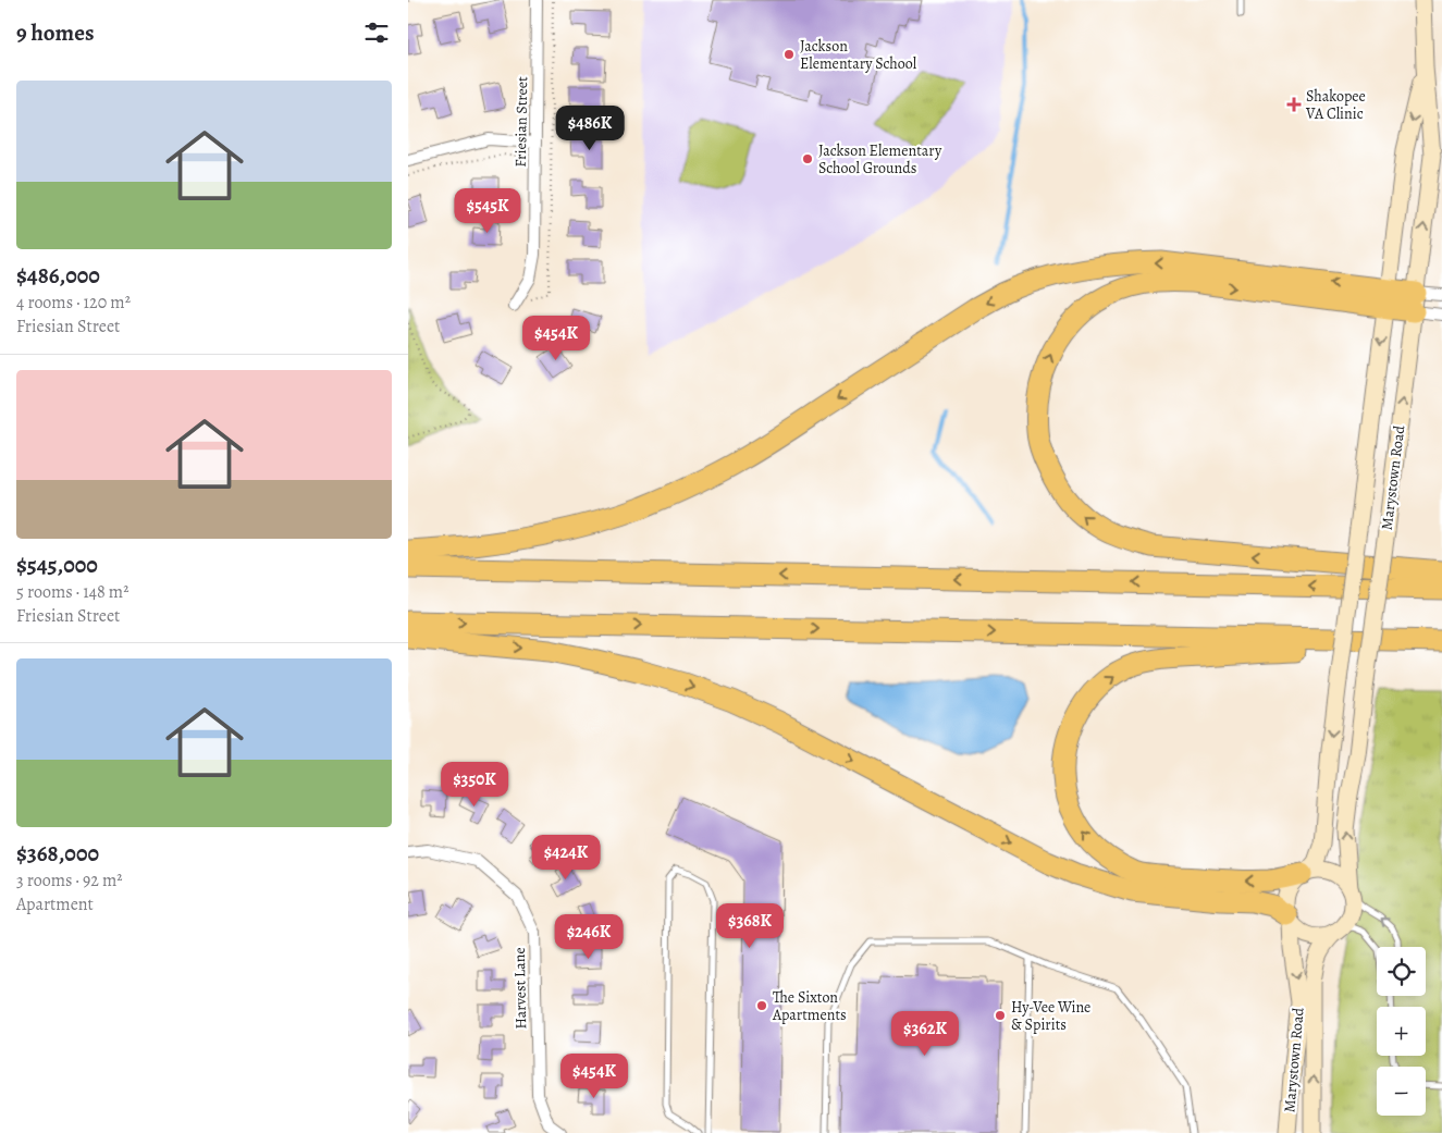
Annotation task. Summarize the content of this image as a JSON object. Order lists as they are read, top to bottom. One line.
{"streets":{"main road":["Marystown Road"],"street":["Friesian Street","Harvest Lane"]},"places":{"other":["Jackson Elementary School","Jackson Elementary School Grounds","The Sixton Apartments","Hy-Vee Wine & Spirits"],"health":["Shakopee VA Clinic"]},"page":{"heading":"9 homes","list":[{"name":"$486,000","note":"4 rooms · 120 m² · Friesian Street"},{"name":"$545,000","note":"5 rooms · 148 m² · Friesian Street"},{"name":"$368,000","note":"3 rooms · 92 m² · Apartment"}],"price":["$486K","$545K","$454K","$350K","$424K","$368K","$246K","$362K","$454K"],"map_buttons":["+","−"]}}
